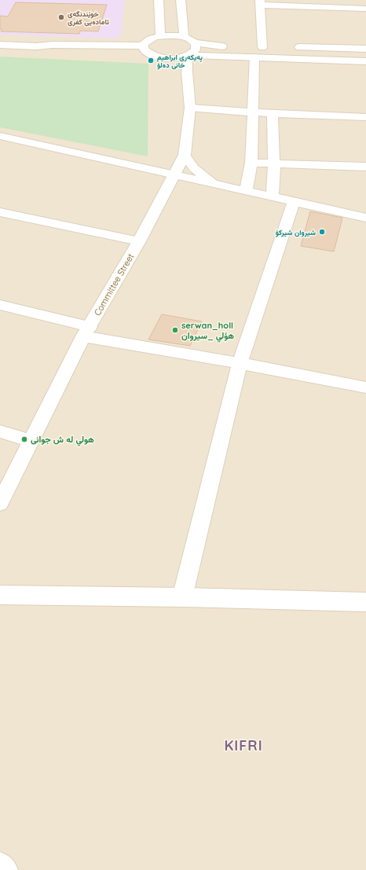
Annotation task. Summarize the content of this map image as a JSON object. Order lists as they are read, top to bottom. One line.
{"streets":{"street":["Committee Street"]},"districts":["KIFRI"],"places":["خوێندنگەی ئامادەیی کفری","پەیکەری ابراهیم خانی دەلۆ","شيروان شيركؤ","serwan_holl هؤلي _سيروان","هولي له ش جوانى"]}
